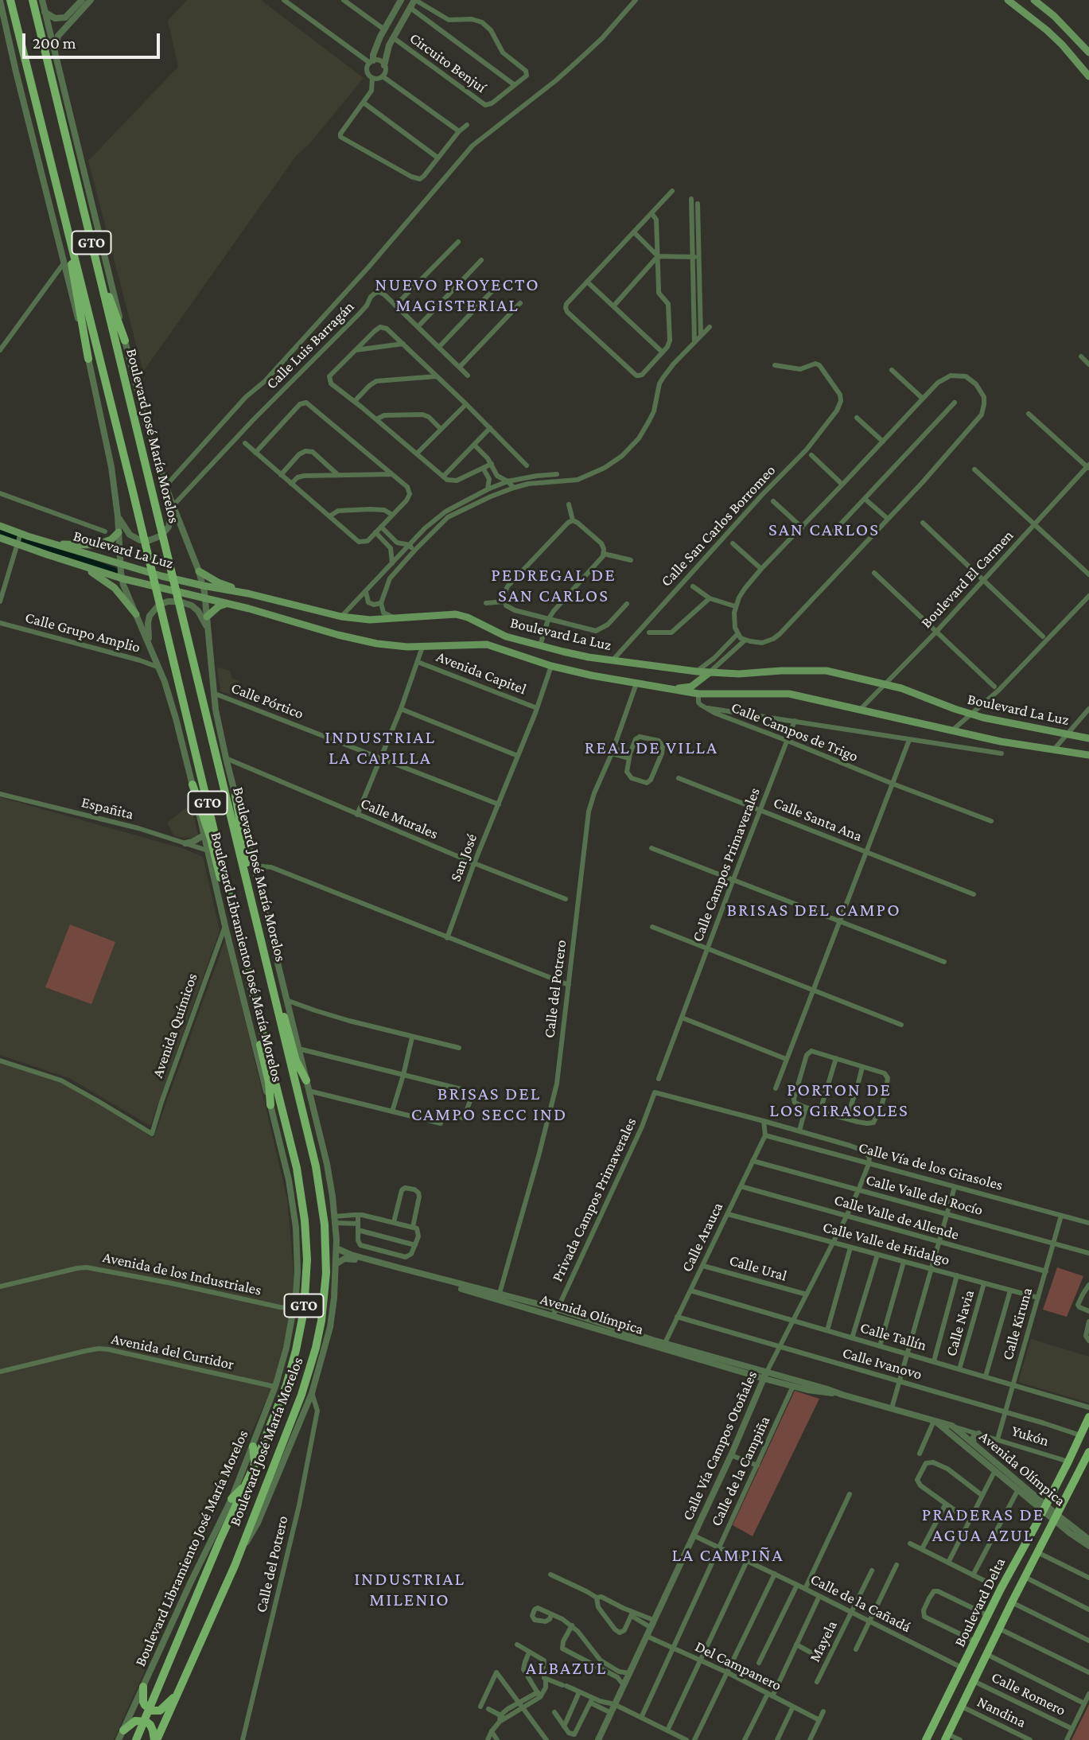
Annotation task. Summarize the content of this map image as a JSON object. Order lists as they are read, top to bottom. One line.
{"streets":{"main road":["GTO","Boulevard José María Morelos","Boulevard La Luz","Boulevard Delta"],"street":["Circuito Benjuí","Calle Luis Barragán","Calle San Carlos Borromeo","Boulevard El Carmen","Calle Grupo Amplio","Avenida Capitel","Calle Pórtico","Calle Campos de Trigo","Españita","Calle Murales","Calle Santa Ana","San José","Calle Campos Primaverales","Boulevard Libramiento José María Morelos","Calle del Potrero","Avenida Químicos","Calle Vía de los Girasoles","Calle Valle del Rocío","Privada Campos Primaverales","Calle Valle de Allende","Calle Arauca","Calle Valle de Hidalgo","Calle Ural","Avenida de los Industriales","Avenida Olímpica","Calle Navia","Calle Kiruna","Calle Tallín","Avenida del Curtidor","Calle Ivanovo","Yukón","Calle Vía Campos Otoñales","Calle de la Campiña","Calle de la Cañadá","Mayela","Del Campanero","Calle Romero","Nandina"]},"crossings":[["Calle Luis Barragán","Boulevard Libramiento José María Morelos"],["Boulevard José María Morelos","Boulevard Libramiento José María Morelos"],["Calle San Carlos Borromeo","Boulevard La Luz"],["Boulevard La Luz","Boulevard El Carmen"],["Boulevard La Luz","San José"],["Boulevard La Luz","Boulevard Libramiento José María Morelos"],["Boulevard La Luz","Calle del Potrero"],["Calle Grupo Amplio","Boulevard Libramiento José María Morelos"],["Avenida Capitel","San José"],["Calle Pórtico","San José"],["Calle Pórtico","Boulevard Libramiento José María Morelos"],["Calle Campos de Trigo","Calle Campos Primaverales"],["Españita","Boulevard Libramiento José María Morelos"],["Calle Murales","San José"],["Calle Murales","Boulevard Libramiento José María Morelos"],["Calle Santa Ana","Calle Campos Primaverales"],["Boulevard Libramiento José María Morelos","Calle del Potrero"],["Boulevard Libramiento José María Morelos","Avenida Químicos"],["Boulevard Libramiento José María Morelos","Avenida de los Industriales"],["Boulevard Libramiento José María Morelos","Avenida Olímpica"],["Boulevard Libramiento José María Morelos","Avenida del Curtidor"],["Calle del Potrero","Avenida Olímpica"],["Calle Vía de los Girasoles","Calle Arauca"],["Calle Vía de los Girasoles","Calle Kiruna"],["Calle Vía de los Girasoles","Calle Vía Campos Otoñales"],["Calle Valle del Rocío","Calle Arauca"],["Calle Valle del Rocío","Calle Kiruna"],["Calle Valle del Rocío","Calle Vía Campos Otoñales"],["Privada Campos Primaverales","Avenida Olímpica"],["Calle Valle de Allende","Calle Arauca"],["Calle Valle de Allende","Calle Kiruna"],["Calle Valle de Allende","Calle Vía Campos Otoñales"],["Calle Arauca","Calle Valle de Hidalgo"],["Calle Arauca","Calle Ural"],["Calle Arauca","Avenida Olímpica"],["Calle Arauca","Calle Tallín"],["Calle Arauca","Calle Ivanovo"],["Calle Valle de Hidalgo","Calle Navia"],["Calle Valle de Hidalgo","Calle Kiruna"],["Calle Valle de Hidalgo","Calle Vía Campos Otoñales"],["Calle Ural","Calle Vía Campos Otoñales"],["Avenida Olímpica","Yukón"],["Avenida Olímpica","Calle Vía Campos Otoñales"],["Avenida Olímpica","Calle de la Campiña"],["Avenida Olímpica","Boulevard Delta"],["Calle Navia","Calle Tallín"],["Calle Kiruna","Calle Tallín"],["Calle Kiruna","Calle Ivanovo"],["Calle Kiruna","Yukón"],["Calle Tallín","Calle Vía Campos Otoñales"],["Calle Ivanovo","Calle Vía Campos Otoñales"],["Calle Ivanovo","Boulevard Delta"],["Yukón","Boulevard Delta"],["Calle Vía Campos Otoñales","Calle de la Cañadá"],["Calle Vía Campos Otoñales","Del Campanero"],["Calle de la Campiña","Calle de la Cañadá"],["Calle de la Campiña","Del Campanero"],["Boulevard Delta","Calle de la Cañadá"],["Boulevard Delta","Calle Romero"],["Boulevard Delta","Nandina"],["Calle de la Cañadá","Mayela"]],"districts":["NUEVO PROYECTO MAGISTERIAL","SAN CARLOS","PEDREGAL DE SAN CARLOS","INDUSTRIAL LA CAPILLA","REAL DE VILLA","BRISAS DEL CAMPO","PORTON DE LOS GIRASOLES","BRISAS DEL CAMPO SECC IND","PRADERAS DE AGUA AZUL","LA CAMPIÑA","INDUSTRIAL MILENIO","ALBAZUL"],"scale_bar":"200 m"}
